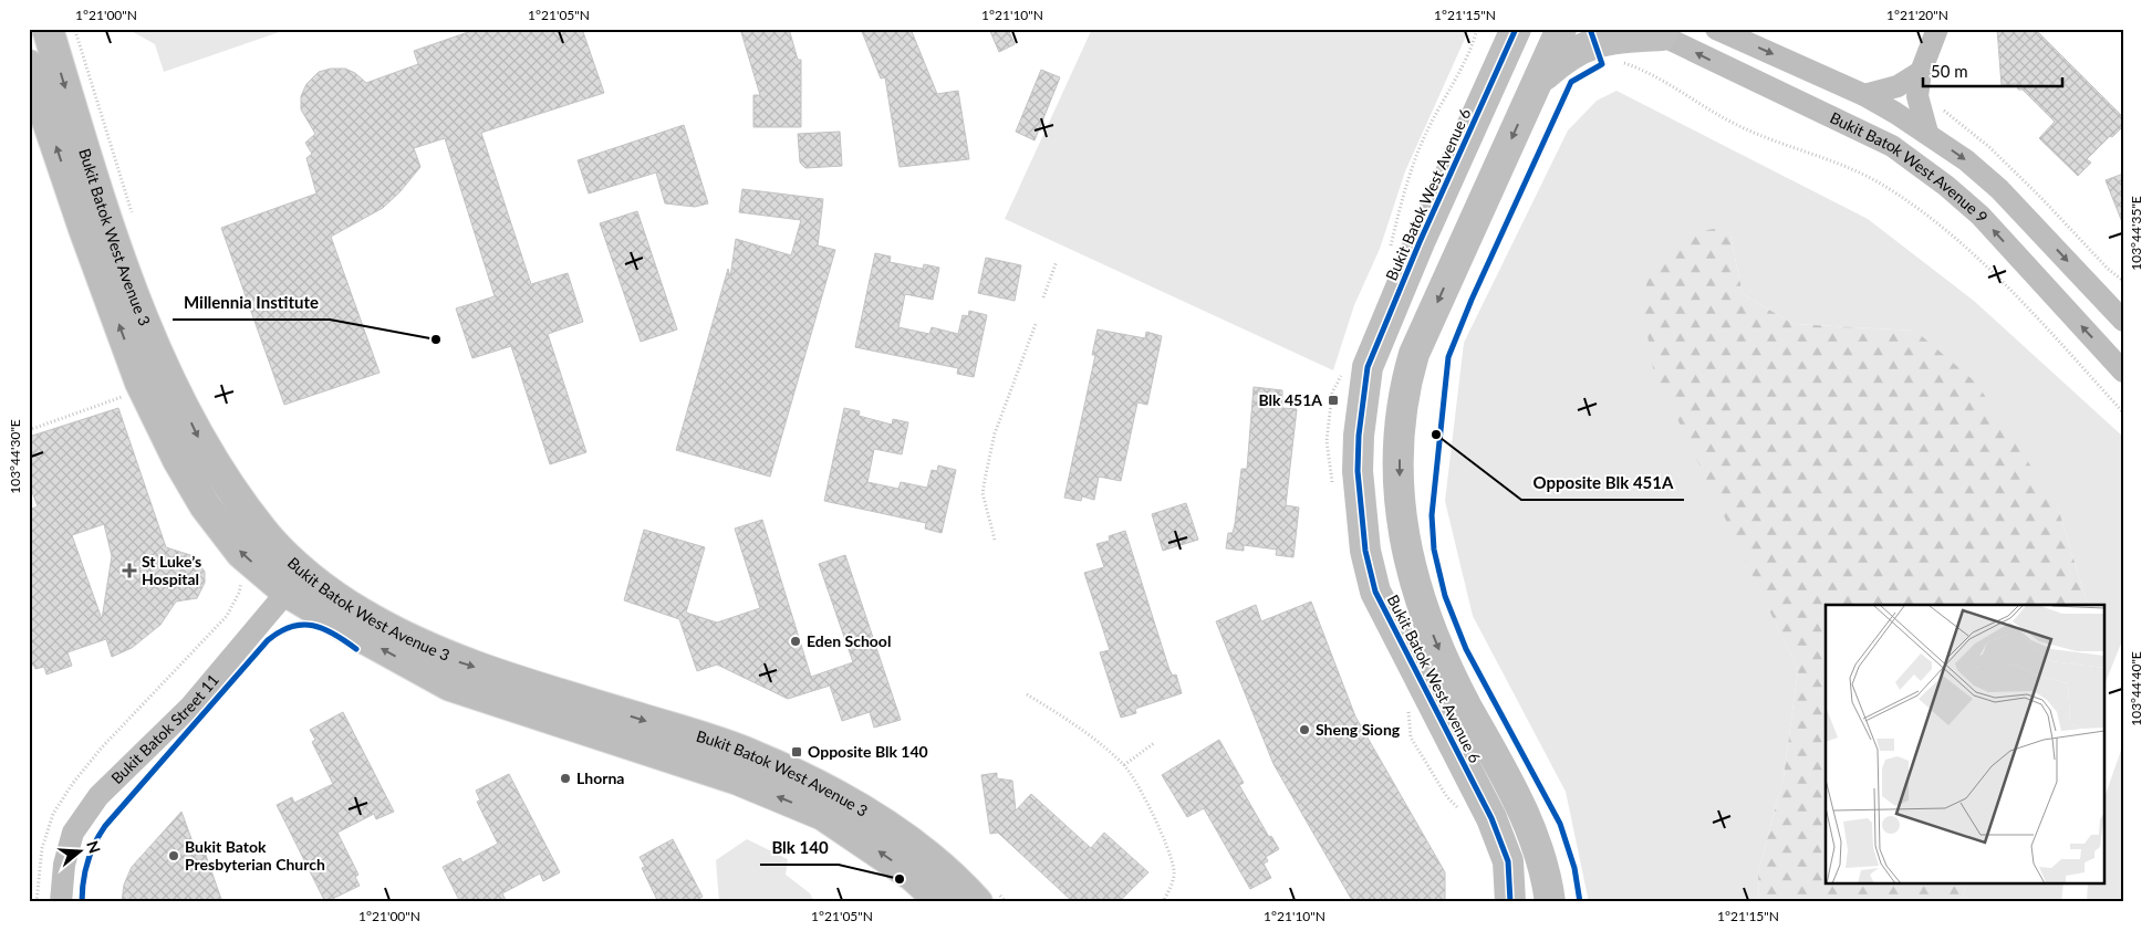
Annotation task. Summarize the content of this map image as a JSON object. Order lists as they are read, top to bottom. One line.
{"streets":{"main road":["Bukit Batok West Avenue 3"],"street":["Bukit Batok West Avenue 9","Bukit Batok West Avenue 6","Bukit Batok Street 11"]},"crossings":[["Bukit Batok West Avenue 3","Bukit Batok Street 11"]],"places":{"other":["Millennia Institute","Opposite Blk 451A","Eden School","Sheng Siong","Lhorna","Bukit Batok Presbyterian Church","Blk 140"],"transit":["Blk 451A","Opposite Blk 140"],"health":["St Luke’s Hospital"]},"scale_bar":"50 m","north":"right","coordinates":["1°21'00\"N","1°21'05\"N","1°21'10\"N","1°21'15\"N","1°21'20\"N","103°44'35\"E","103°44'30\"E","103°44'40\"E"]}
